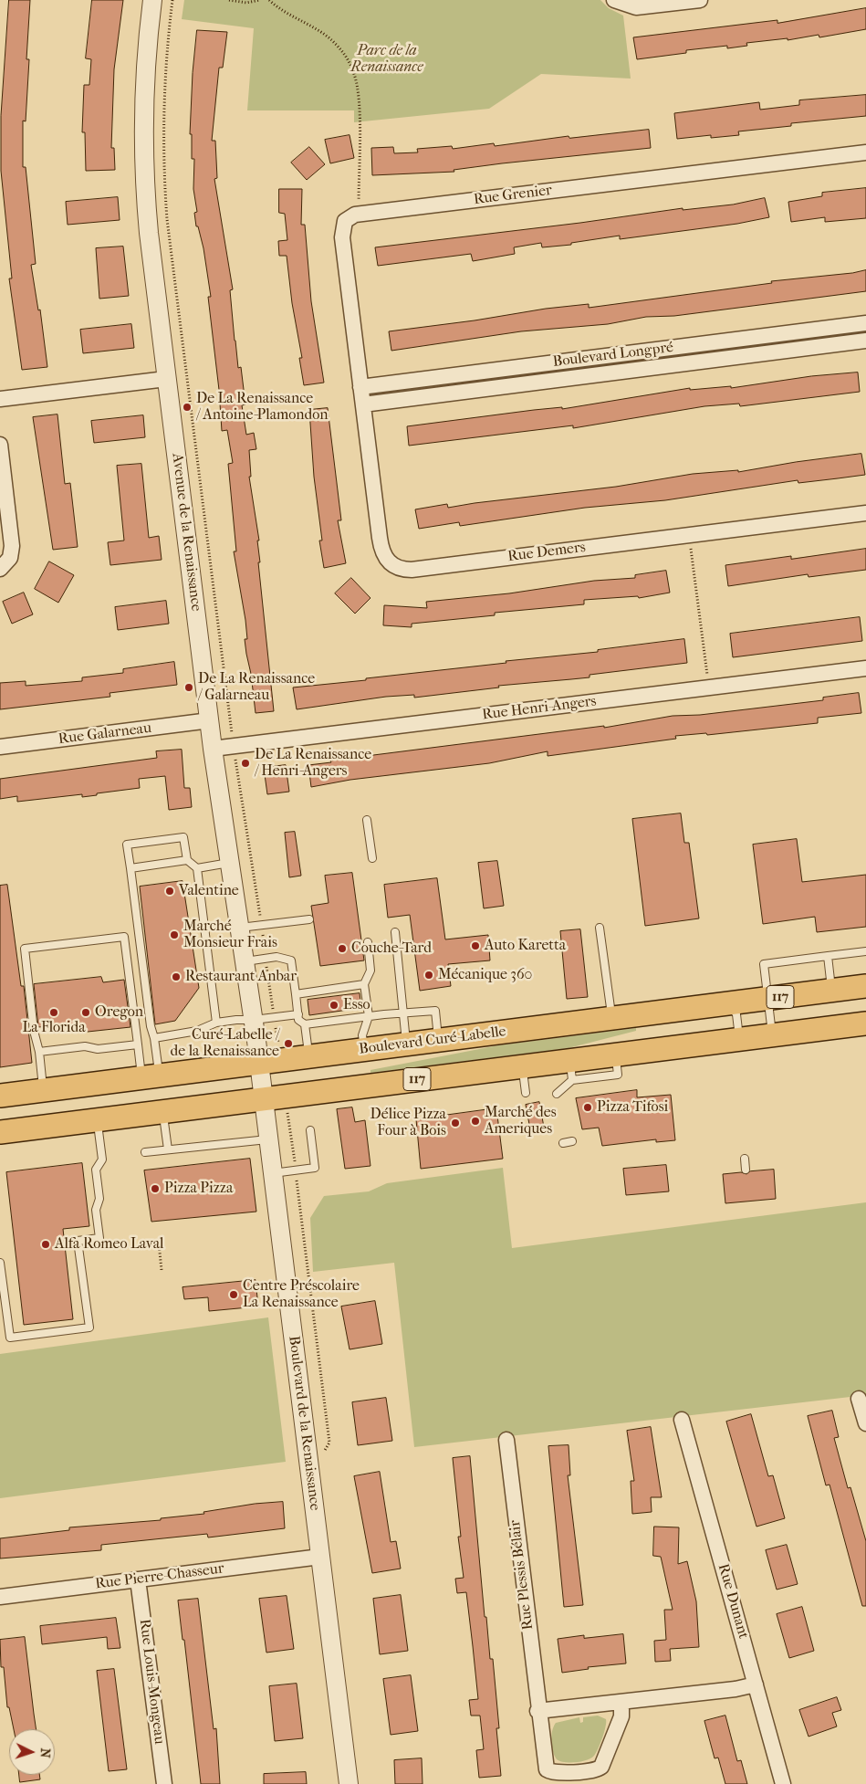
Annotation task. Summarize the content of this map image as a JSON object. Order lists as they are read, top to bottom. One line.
{"streets":{"main road":["117","Boulevard Curé-Labelle"],"street":["Rue Grenier","Boulevard Longpré","Avenue de la Renaissance","Rue Demers","Rue Henri-Angers","Rue Galarneau","Boulevard de la Renaissance","Rue Plessis Bélair","Rue Pierre-Chasseur","Rue Dunant","Rue Louis-Mongeau"]},"crossings":[["Rue Grenier","Boulevard Longpré"],["Rue Grenier","Rue Demers"],["Boulevard Longpré","Rue Demers"],["Avenue de la Renaissance","Rue Henri-Angers"],["Avenue de la Renaissance","Rue Galarneau"],["Avenue de la Renaissance","Boulevard Curé-Labelle"],["Avenue de la Renaissance","Boulevard de la Renaissance"],["117","Boulevard de la Renaissance"],["Boulevard Curé-Labelle","Boulevard de la Renaissance"],["Boulevard de la Renaissance","Rue Pierre-Chasseur"],["Rue Pierre-Chasseur","Rue Louis-Mongeau"]],"parks":["Parc de la Renaissance"],"places":["De La Renaissance / Antoine-Plamondon","De La Renaissance / Galarneau","De La Renaissance / Henri-Angers","Valentine","Marché Monsieur Frais","Auto Karetta","Couche-Tard","Mécanique 360","Restaurant Anbar","Esso","La Florida","Oregon","Curé-Labelle / de la Renaissance","Pizza Tifosi","Marché des Ameriques","Délice Pizza Four à Bois","Pizza Pizza","Alfa Romeo Laval","Centre Préscolaire La Renaissance"],"north":"right"}
